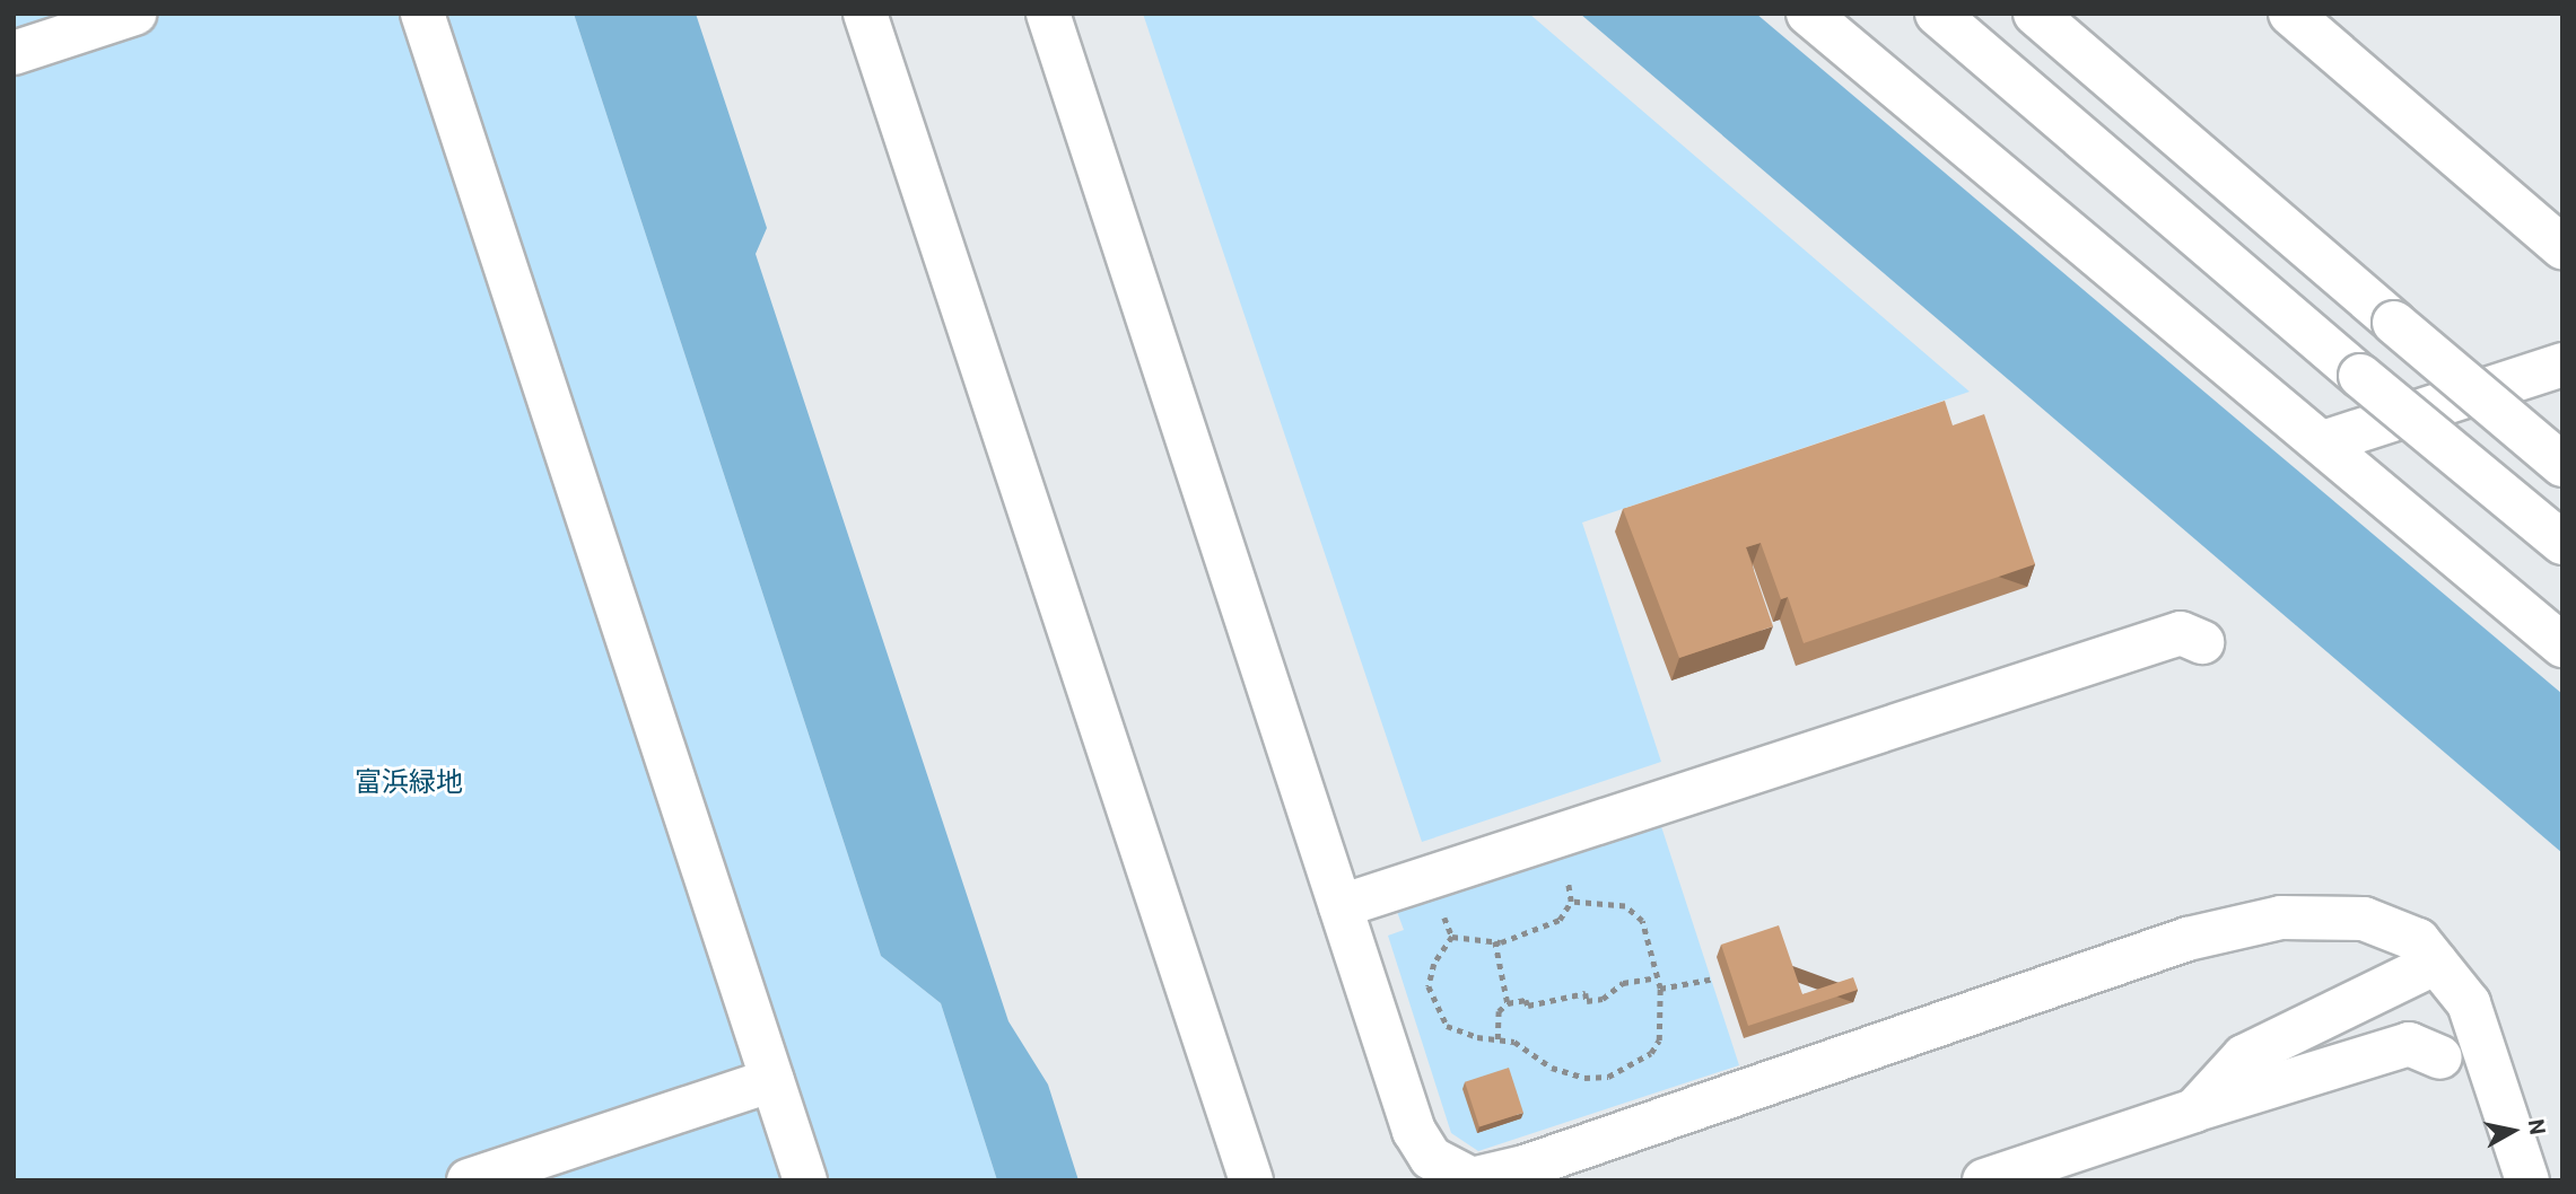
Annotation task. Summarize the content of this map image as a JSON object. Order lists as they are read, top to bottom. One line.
{"parks":["富浜緑地"],"north":"right"}
